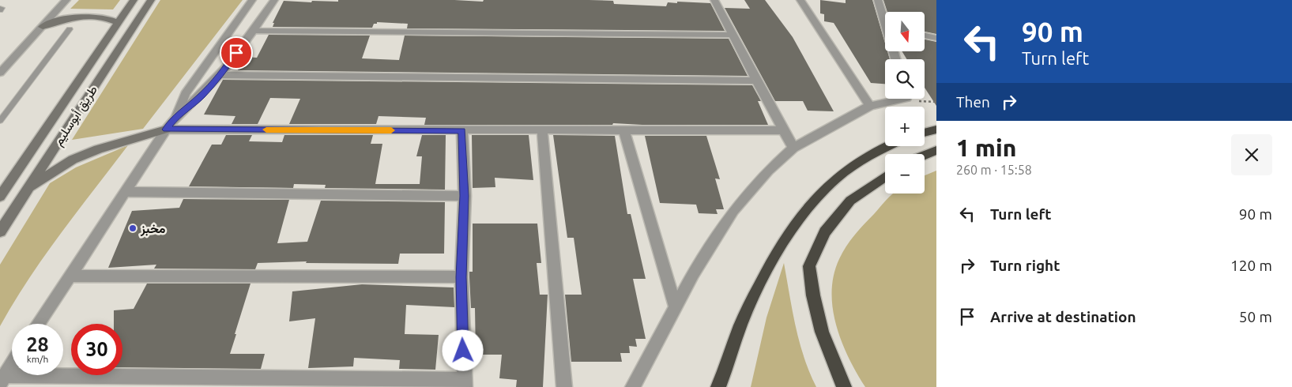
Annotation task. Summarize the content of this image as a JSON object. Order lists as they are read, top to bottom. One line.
{"streets":{"main road":["طريق أبوسليم"]},"places":["مخبز"],"north":"bottom","page":{"turn":["90 m","Turn left"],"map_buttons":["+","−"],"then":"Then","heading":["1 min","260 m · 15:58"],"list":[{"name":"Turn left","value":"90 m"},{"name":"Turn right","value":"120 m"},{"name":"Arrive at destination","value":"50 m"}],"speed":"28 km/h","limit":"30"}}
